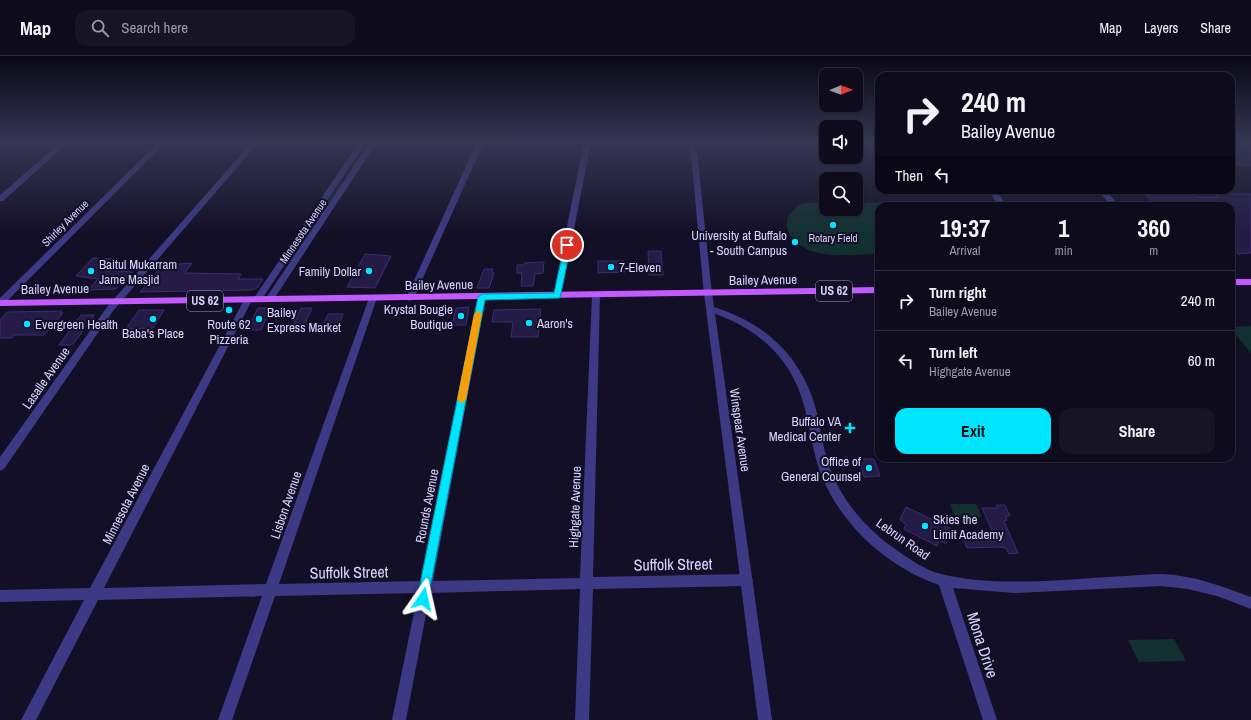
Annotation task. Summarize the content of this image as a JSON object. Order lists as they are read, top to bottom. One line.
{"streets":{"main road":["Bailey Avenue","US 62"],"street":["Shirley Avenue","Minnesota Avenue","Lasalle Avenue","Winspear Avenue","Lisbon Avenue","Rounds Avenue","Highgate Avenue","Lebrun Road","Suffolk Street","Mona Drive"]},"crossings":[["Shirley Avenue","Bailey Avenue"],["Minnesota Avenue","Bailey Avenue"],["Minnesota Avenue","Suffolk Street"],["Bailey Avenue","Lasalle Avenue"],["Bailey Avenue","Winspear Avenue"],["Bailey Avenue","Lisbon Avenue"],["Bailey Avenue","Rounds Avenue"],["Bailey Avenue","Highgate Avenue"],["Winspear Avenue","Lebrun Road"],["Winspear Avenue","Suffolk Street"],["Lisbon Avenue","Suffolk Street"],["Rounds Avenue","Suffolk Street"],["Highgate Avenue","Suffolk Street"],["Lebrun Road","Mona Drive"]],"places":{"other":["Rotary Field","University at Buffalo - South Campus","7-Eleven","Baitul Mukarram Jame Masjid","Family Dollar","Route 62 Pizzeria","Krystal Bougie Boutique","Baba's Place","Bailey Express Market","Aaron's","Evergreen Health","Office of General Counsel","Skies the Limit Academy"],"health":["Buffalo VA Medical Center"]},"north":"right","page":{"header":"Map","search":"Search here","nav":["Map","Layers","Share"],"turn":["240 m","Bailey Avenue"],"then":"Then","eta":["19:37","Arrival","1","min","360","m"],"list":[{"name":"Turn right","note":"Bailey Avenue","value":"240 m"},{"name":"Turn left","note":"Highgate Avenue","value":"60 m"}],"buttons":["Exit","Share"]}}
